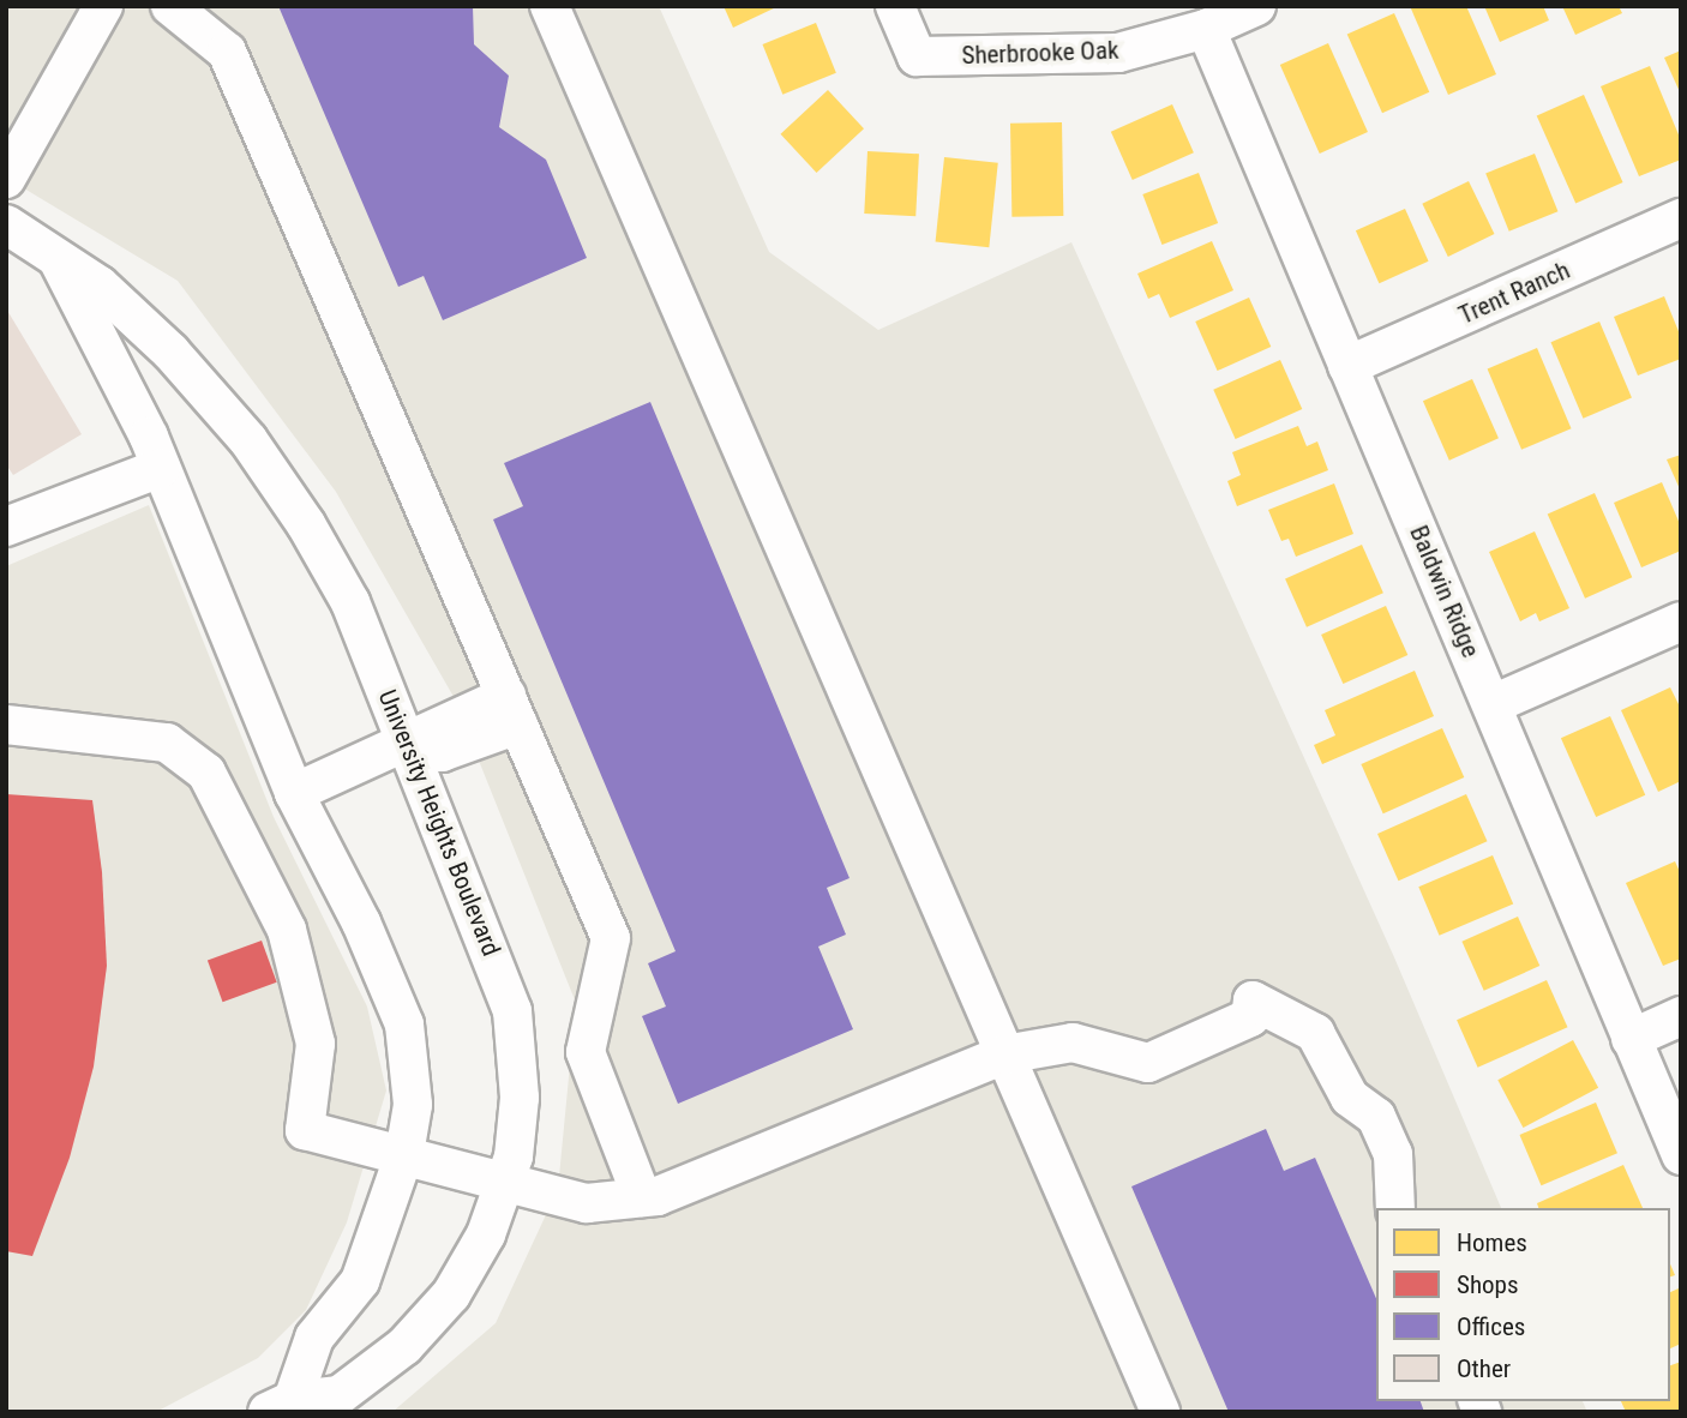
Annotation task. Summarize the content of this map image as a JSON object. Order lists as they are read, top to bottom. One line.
{"streets":{"street":["Sherbrooke Oak","Trent Ranch","Baldwin Ridge","University Heights Boulevard"]},"crossings":[["Sherbrooke Oak","Baldwin Ridge"],["Trent Ranch","Baldwin Ridge"]],"legend":["Homes","Shops","Offices","Other"]}
